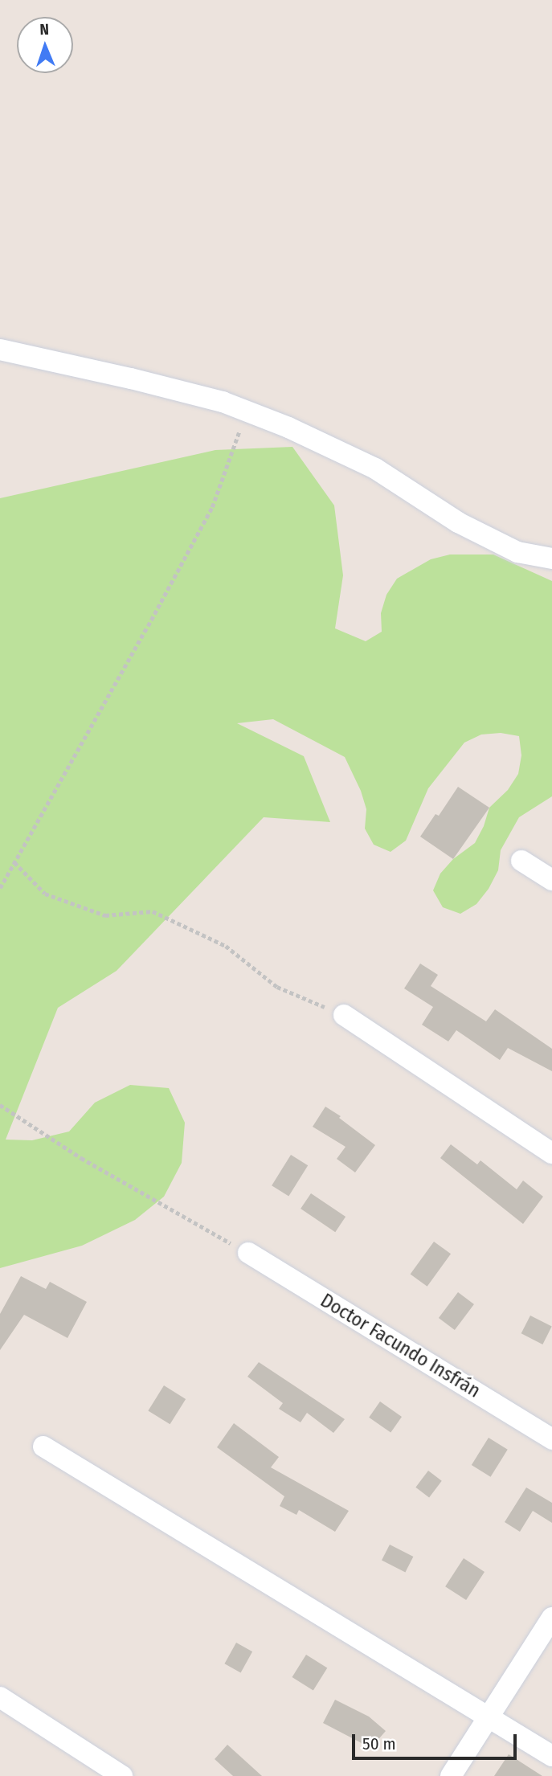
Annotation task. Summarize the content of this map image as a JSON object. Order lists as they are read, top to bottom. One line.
{"streets":{"street":["Doctor Facundo Insfrán"]},"scale_bar":"50 m","north":"top"}
